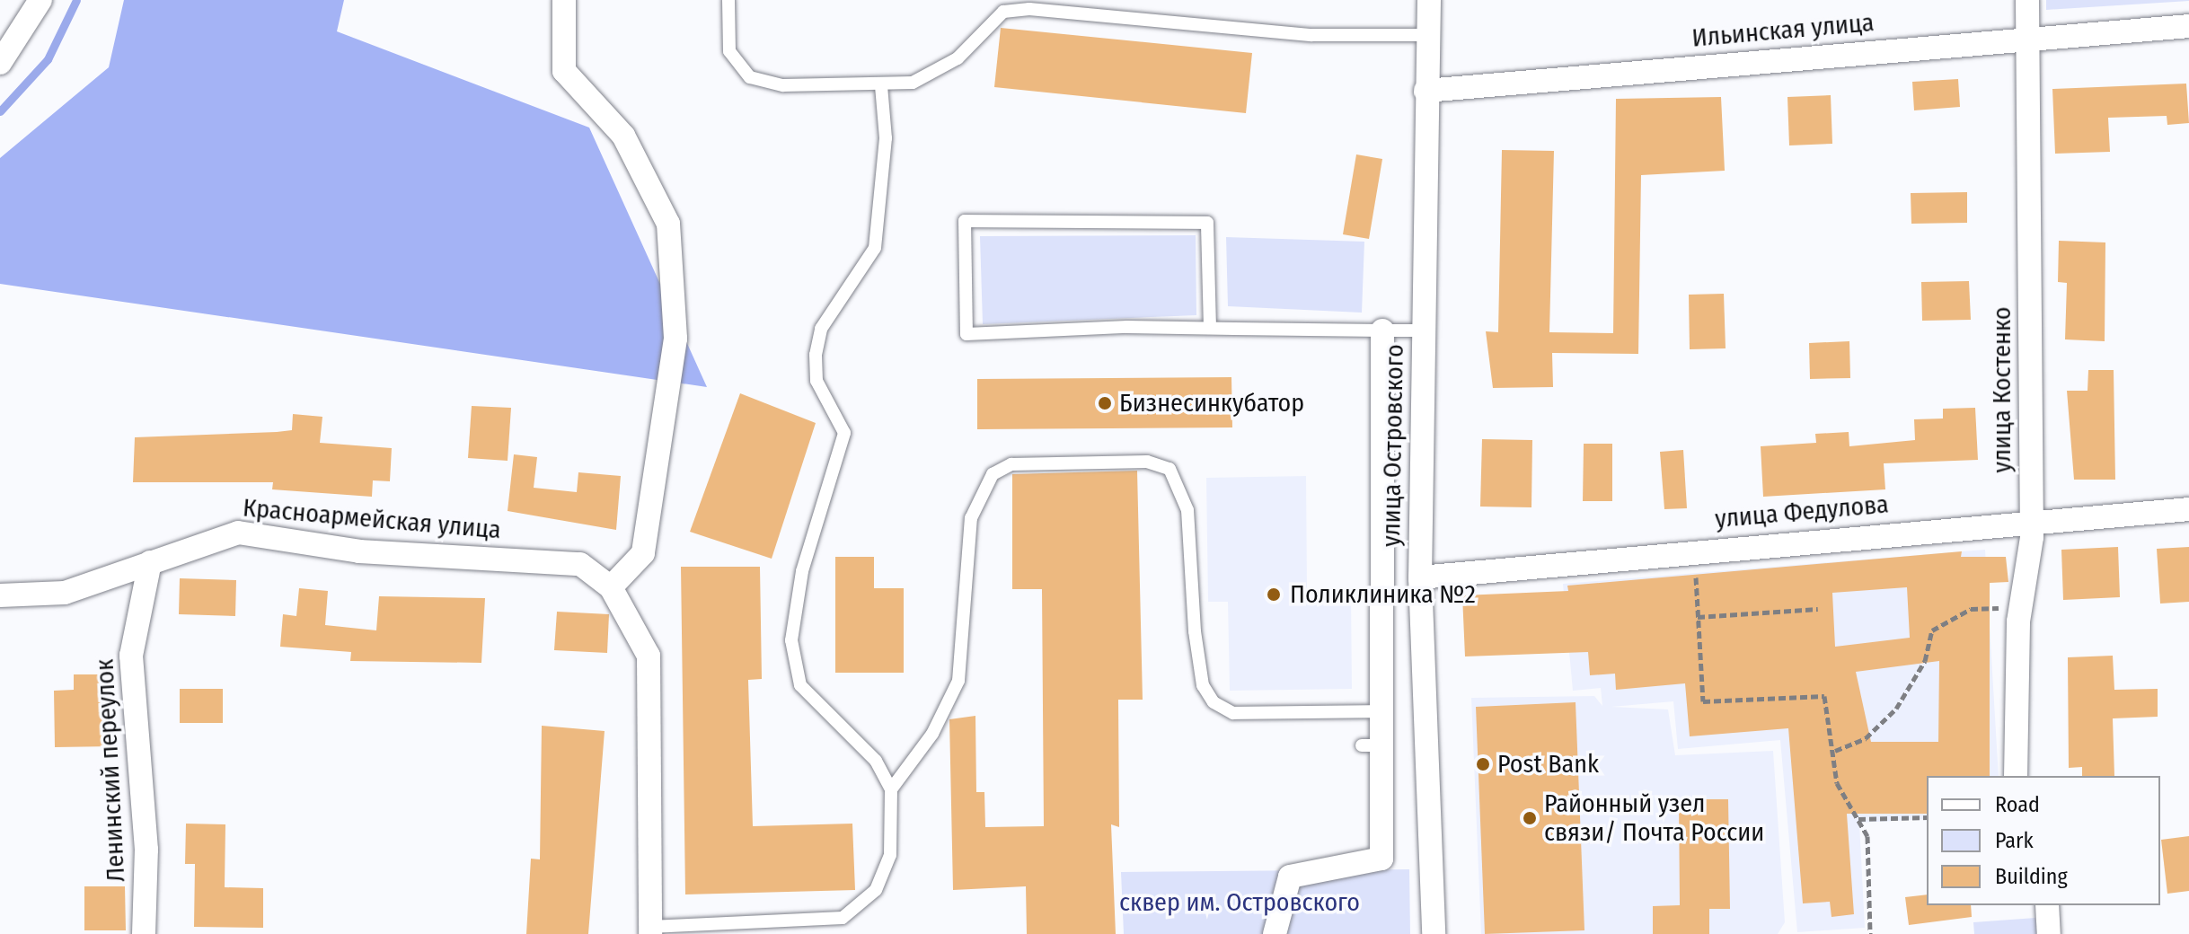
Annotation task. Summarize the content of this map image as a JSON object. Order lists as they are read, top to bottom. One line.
{"streets":{"street":["Ильинская улица","улица Костенко","улица Островского","улица Федулова","Красноармейская улица","Ленинский переулок"]},"crossings":[["Ильинская улица","улица Костенко"],["Ильинская улица","улица Островского"],["улица Костенко","улица Федулова"],["улица Островского","улица Федулова"],["Красноармейская улица","Ленинский переулок"]],"parks":["сквер им. Островского"],"places":["Бизнесинкубатор","Поликлиника №2","Post Bank","Районный узел связи/ Почта России"],"legend":["Road","Park","Building"]}
